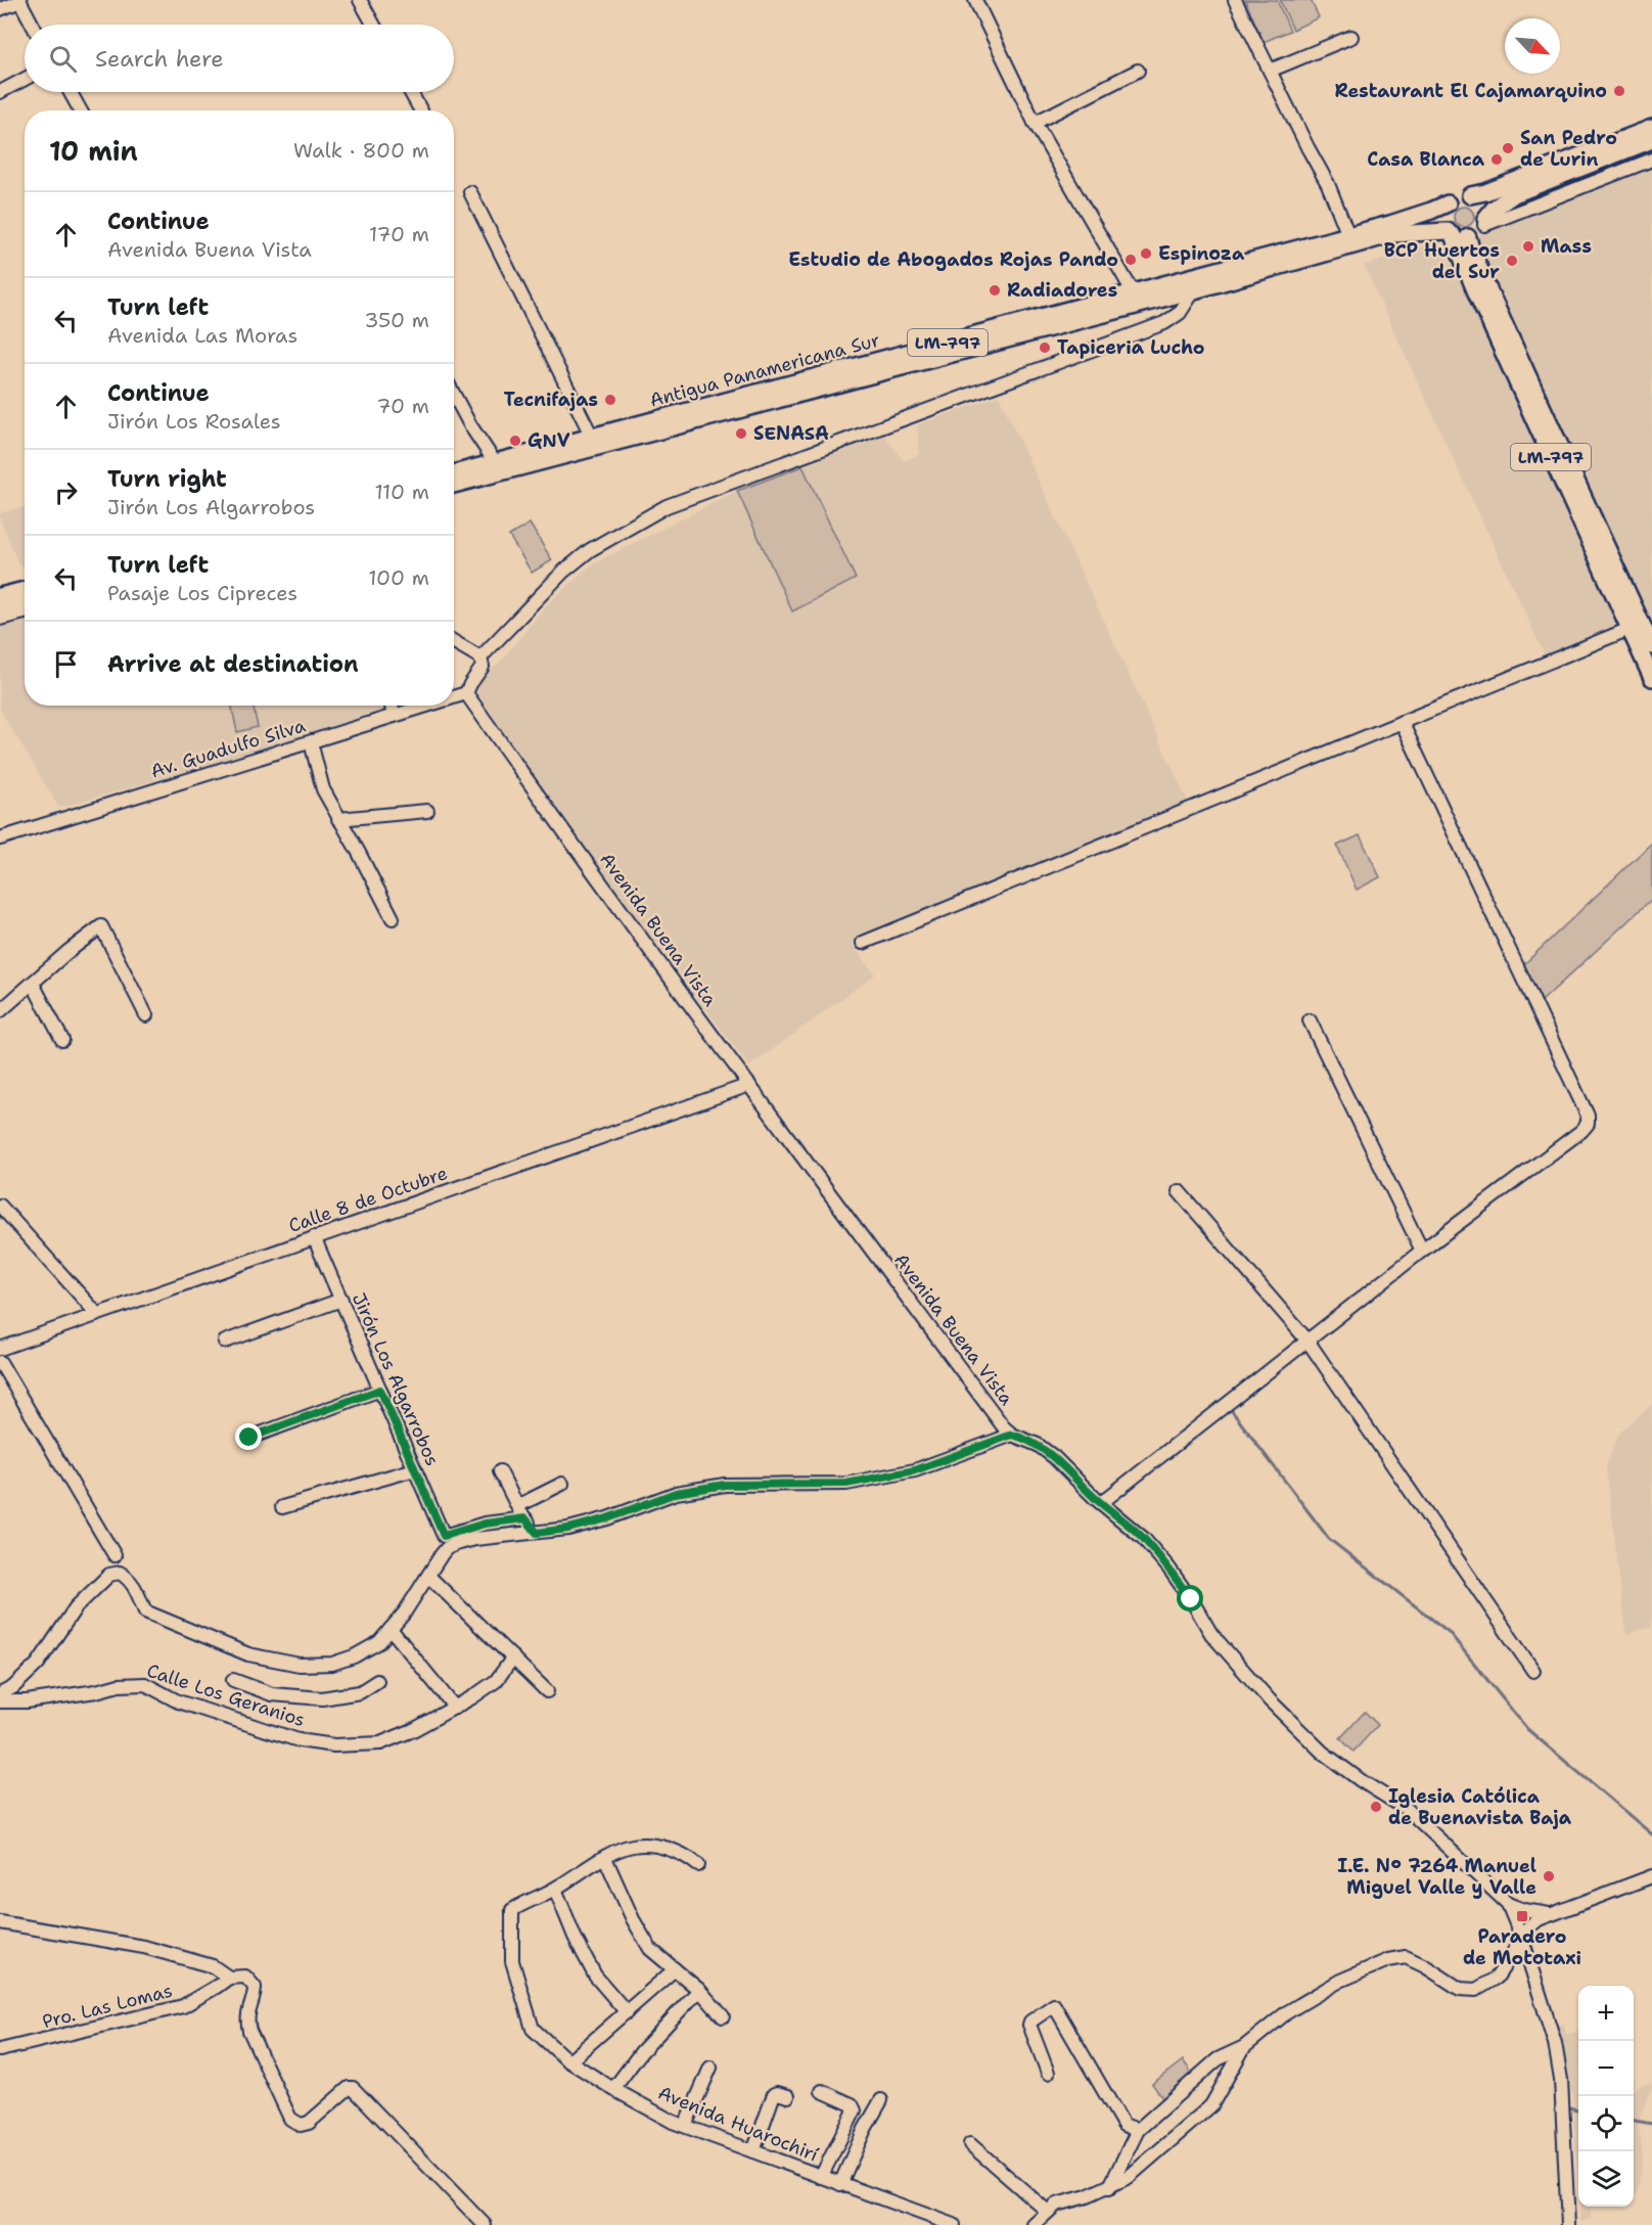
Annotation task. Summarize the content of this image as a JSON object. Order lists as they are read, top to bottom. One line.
{"streets":{"main road":["LM-797","Antigua Panamericana Sur"],"street":["Av. Guadulfo Silva","Avenida Buena Vista","Calle 8 de Octubre","Jirón Los Algarrobos","Calle Los Geranios","Pro. Las Lomas","Avenida Huarochirí"]},"crossings":[["LM-797","Antigua Panamericana Sur"],["Av. Guadulfo Silva","Avenida Buena Vista"],["Avenida Buena Vista","Calle 8 de Octubre"],["Calle 8 de Octubre","Jirón Los Algarrobos"]],"places":{"other":["Restaurant El Cajamarquino","San Pedro de Lurin","Casa Blanca","Mass","Espinoza","Estudio de Abogados Rojas Pando","BCP Huertos del Sur","Radiadores","Tapiceria Lucho","Tecnifajas","SENASA","GNV","Iglesia Católica de Buenavista Baja","I.E. N° 7264 Manuel Miguel Valle y Valle"],"transit":["Paradero de Mototaxi"]},"north":"bottom right","page":{"search":"Search here","heading":["10 min","Walk · 800 m"],"list":[["Continue","Avenida Buena Vista","170 m"],["Turn left","Avenida Las Moras","350 m"],["Continue","Jirón Los Rosales","70 m"],["Turn right","Jirón Los Algarrobos","110 m"],["Turn left","Pasaje Los Cipreces","100 m"],"Arrive at destination"],"map_buttons":["+","−"]}}
